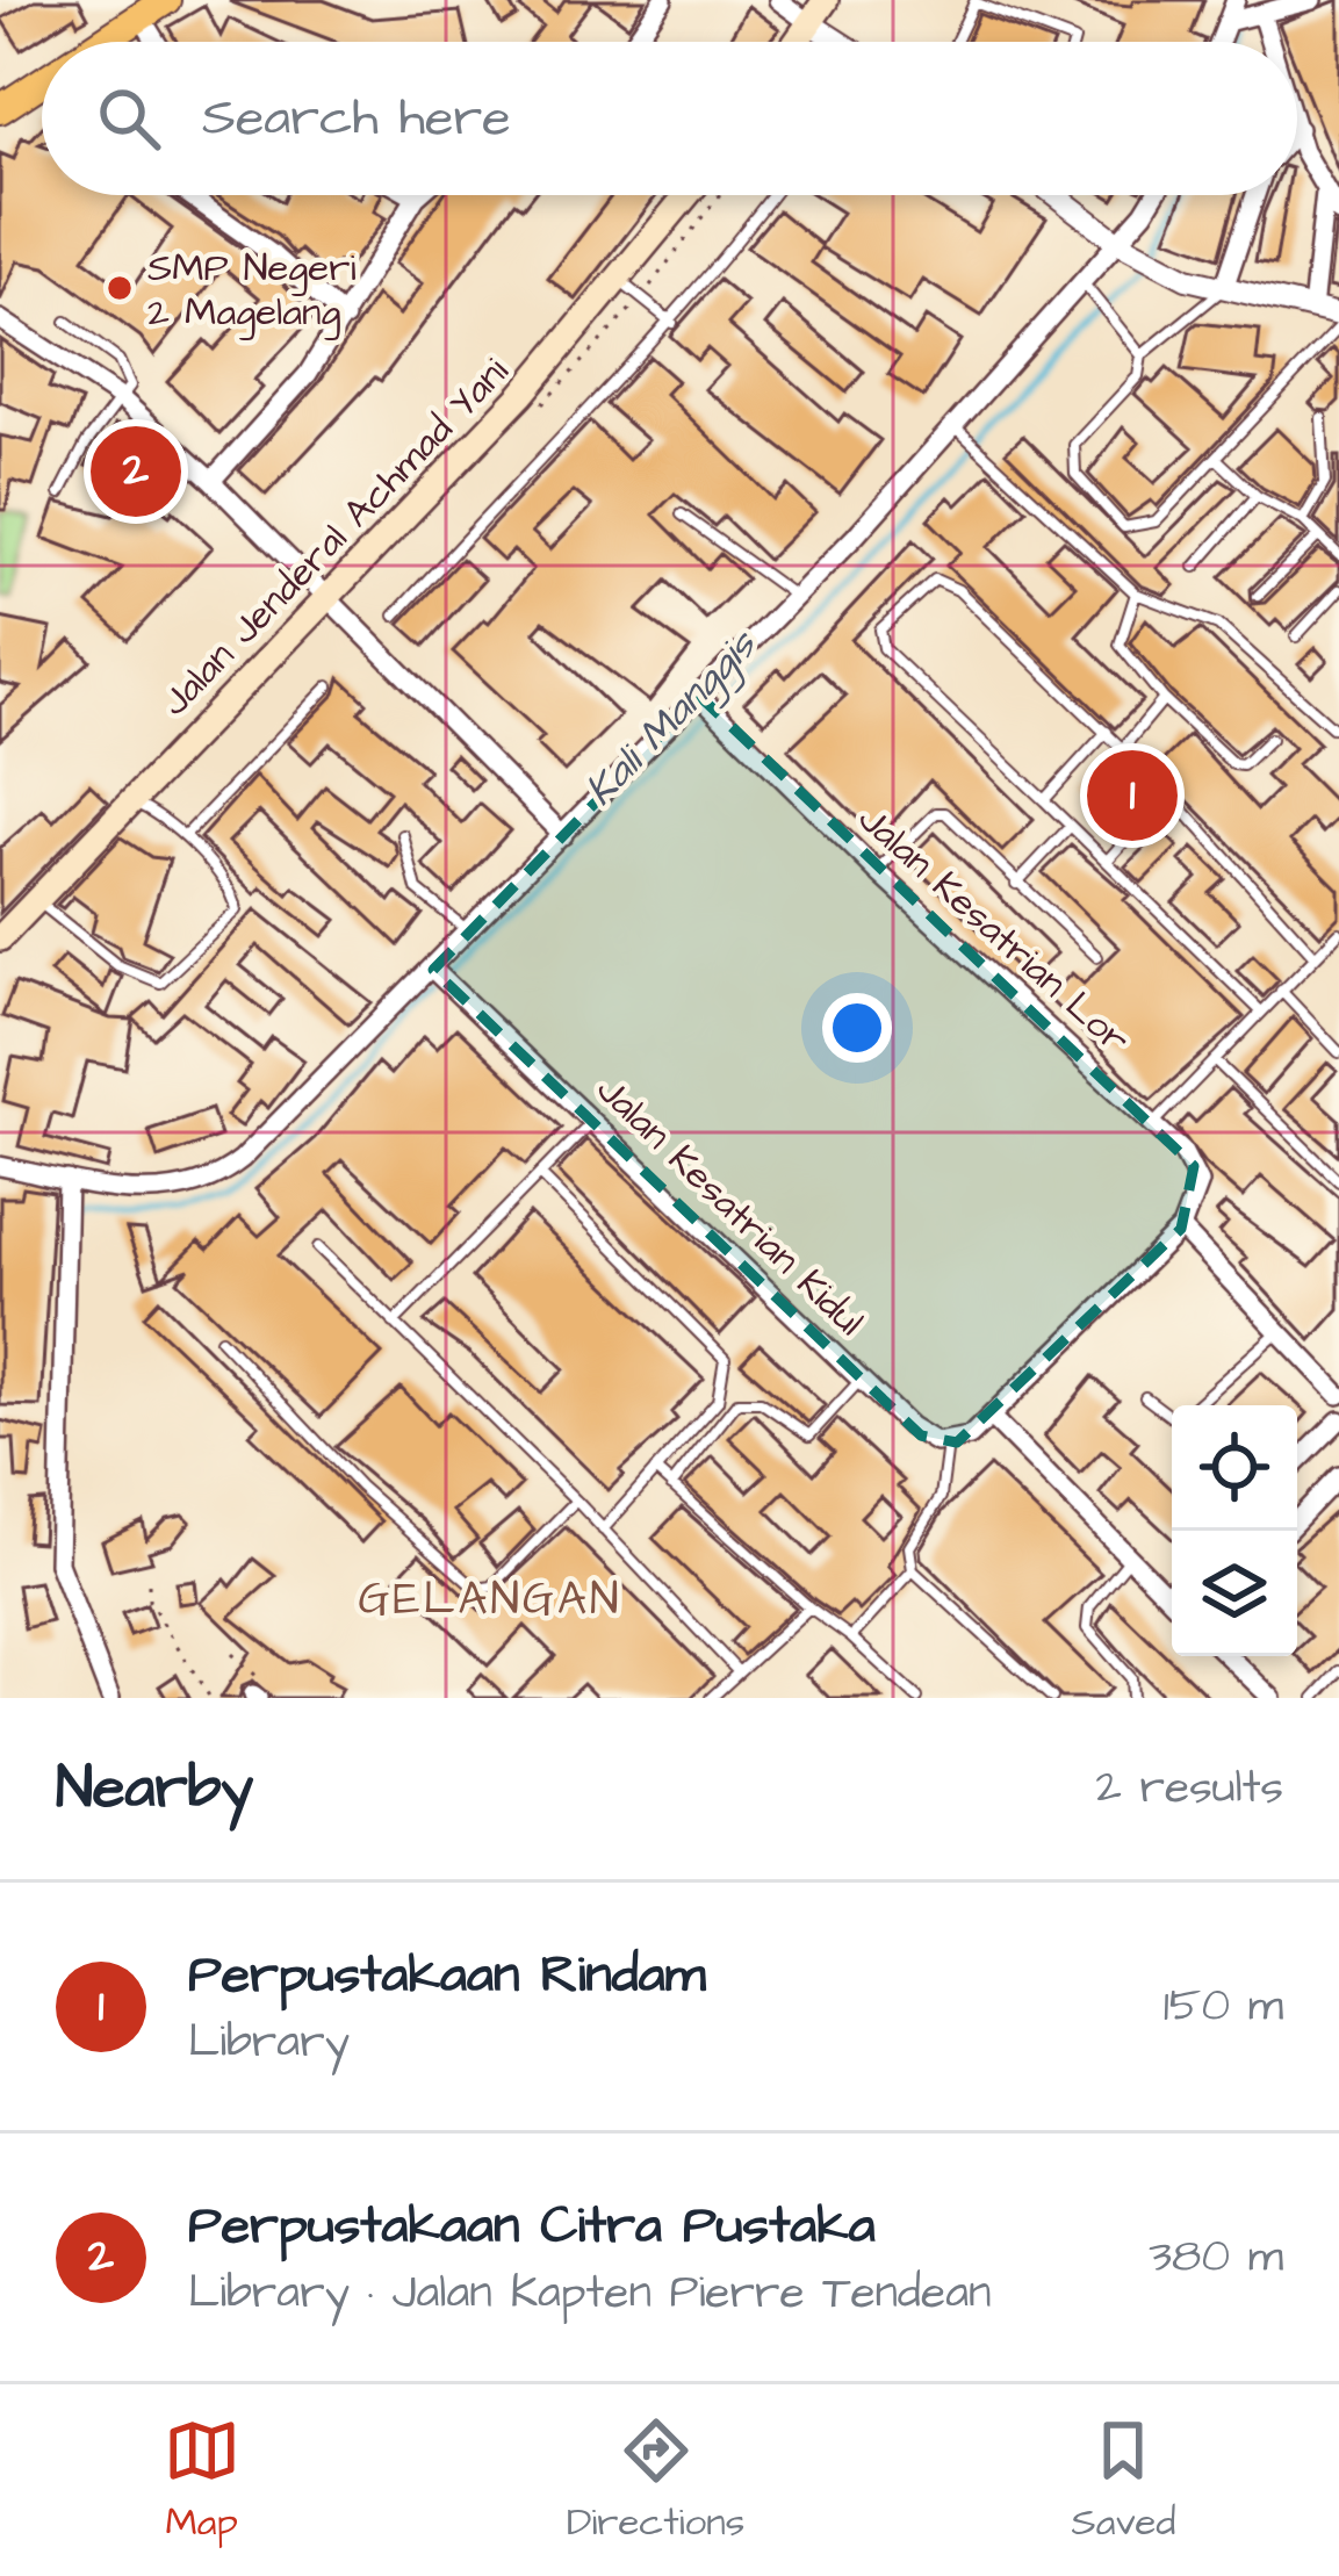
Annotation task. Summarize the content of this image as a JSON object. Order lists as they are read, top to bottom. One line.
{"streets":{"main road":["Jalan Jenderal Achmad Yani"],"street":["Jalan Kesatrian Lor","Jalan Kesatrian Kidul"]},"districts":["GELANGAN"],"water":["Kali Manggis"],"places":["SMP Negeri 2 Magelang"],"page":{"search":"Search here","pins":["2","1"],"heading":["Nearby","2 results"],"list":[{"mark":"1","name":"Perpustakaan Rindam","note":"Library","value":"150 m"},{"mark":"2","name":"Perpustakaan Citra Pustaka","note":"Library · Jalan Kapten Pierre Tendean","value":"380 m"}],"nav":["Map","Directions","Saved"]}}
